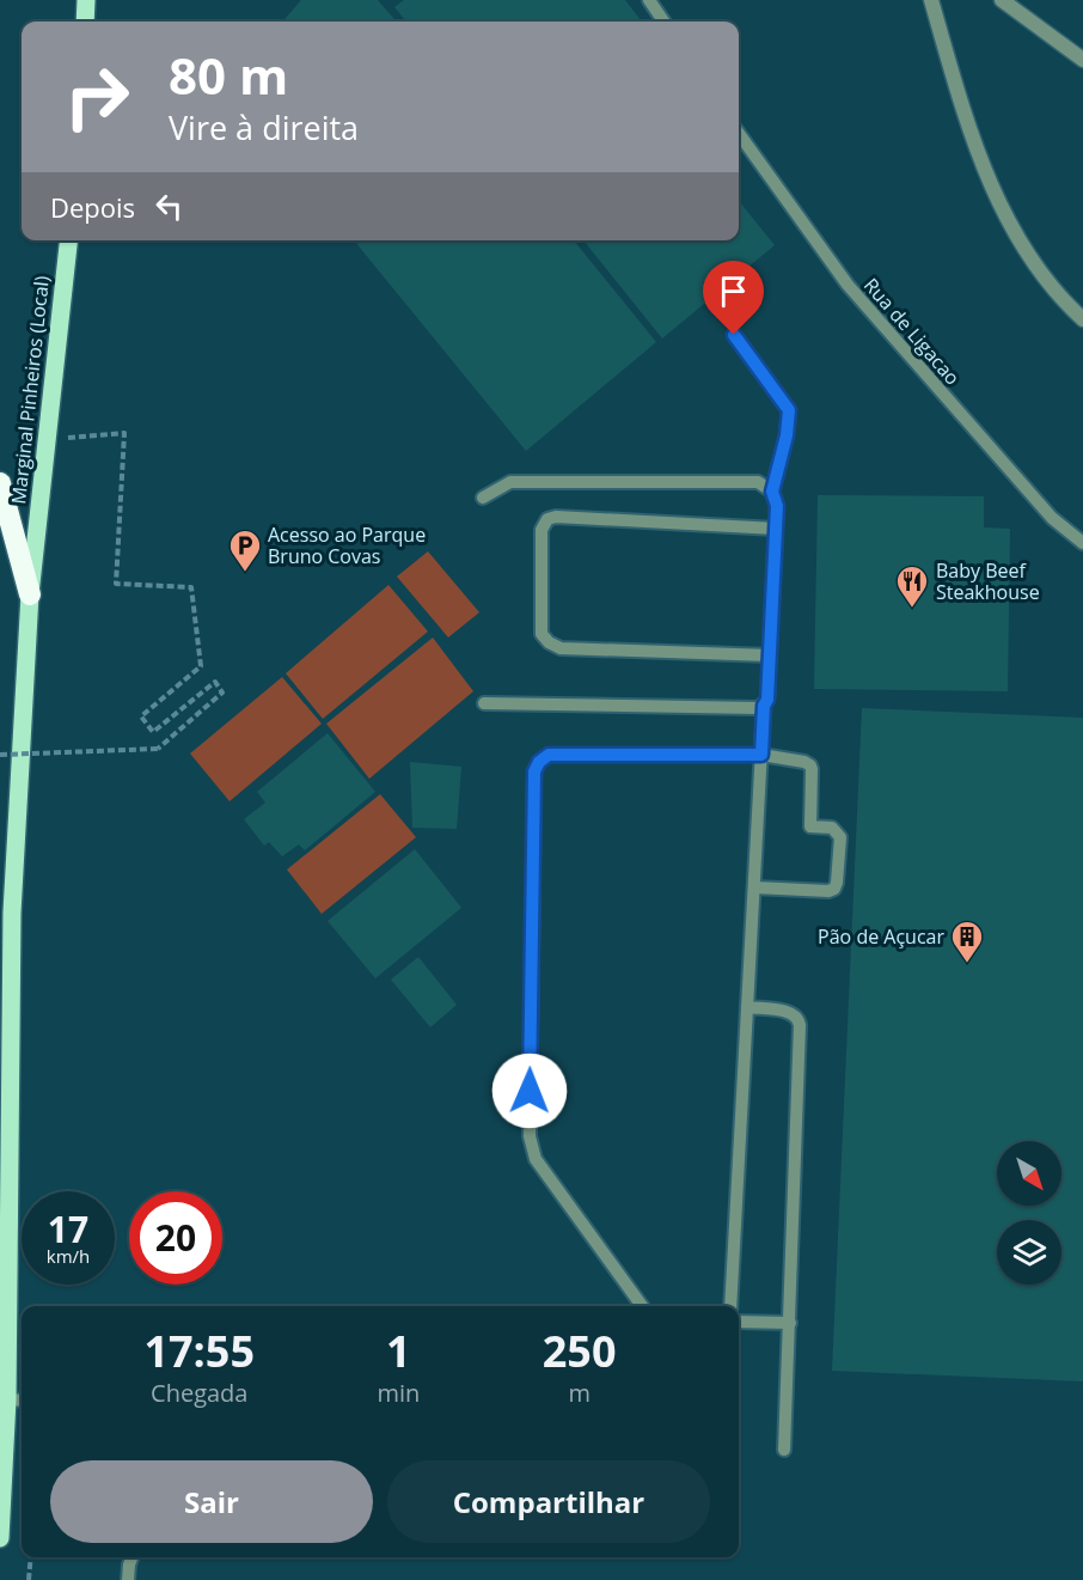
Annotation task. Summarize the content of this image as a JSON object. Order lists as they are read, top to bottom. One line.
{"streets":{"main road":["Marginal Pinheiros (Local)"],"lane":["Rua de Ligacao"]},"places":{"parking":["Acesso ao Parque Bruno Covas"],"restaurant":["Baby Beef Steakhouse"],"building":["Pão de Açucar"]},"north":"bottom right","page":{"turn":["80 m","Vire à direita"],"then":"Depois","speed":"17 km/h","limit":"20","eta":["17:55","Chegada","1","min","250","m"],"buttons":["Sair","Compartilhar"]}}
